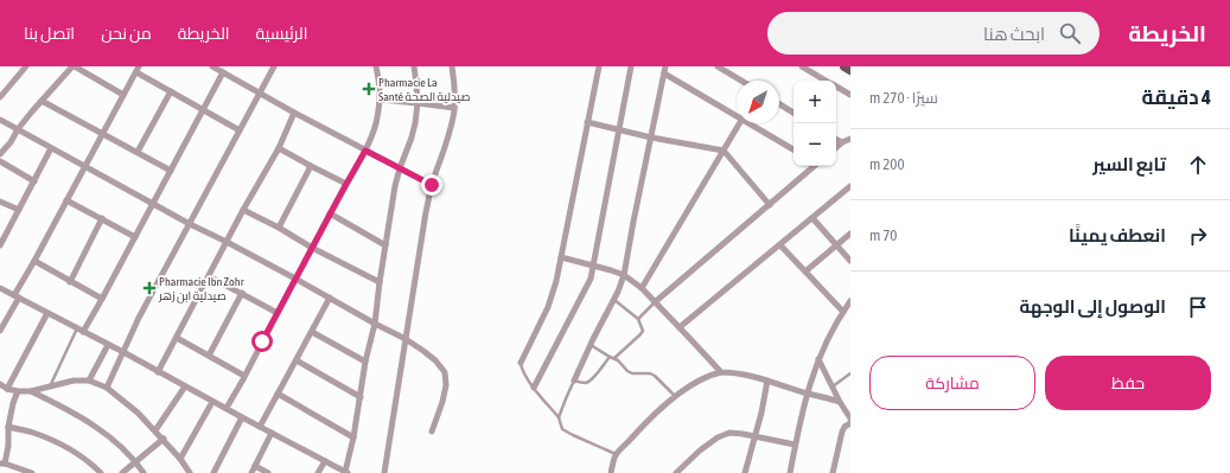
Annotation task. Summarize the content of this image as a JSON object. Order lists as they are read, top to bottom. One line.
{"places":{"health":["Pharmacie La Santé صيدلية الصحة","Pharmacie Ibn Zohr صيدلية ابن زهر"]},"north":"bottom left","page":{"header":"الخريطة","search":"ابحث هنا","nav":["الرئيسية","الخريطة","من نحن","اتصل بنا"],"heading":["4 دقيقة","سيرًا · 270 m"],"map_buttons":["+","−"],"list":[["تابع السير","200 m"],["انعطف يمينًا","70 m"],"الوصول إلى الوجهة"],"buttons":["حفظ","مشاركة"]}}
